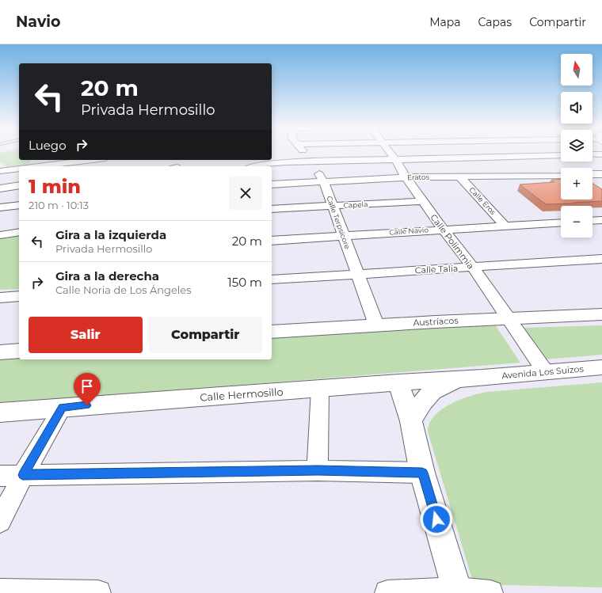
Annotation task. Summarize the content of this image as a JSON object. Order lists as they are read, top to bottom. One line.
{"streets":{"street":["Eratos","Calle Eros","Capela","Calle Terpsícore","Calle Navío","Calle Polimmia","Calle Talía","Austríacos","Avenida Los Suizos","Calle Hermosillo"]},"crossings":[["Eratos","Calle Eros"],["Eratos","Calle Terpsícore"],["Eratos","Calle Polimmia"],["Calle Eros","Calle Navío"],["Capela","Calle Terpsícore"],["Capela","Calle Polimmia"],["Calle Terpsícore","Calle Navío"],["Calle Terpsícore","Calle Talía"],["Calle Terpsícore","Austríacos"],["Calle Navío","Calle Polimmia"],["Calle Polimmia","Calle Talía"],["Calle Polimmia","Austríacos"],["Calle Polimmia","Avenida Los Suizos"],["Avenida Los Suizos","Calle Hermosillo"]],"north":"top","page":{"header":"Navio","nav":["Mapa","Capas","Compartir"],"map_buttons":["+","−"],"turn":["20 m","Privada Hermosillo"],"then":"Luego","heading":["1 min","210 m · 10:13"],"list":[{"name":"Gira a la izquierda","note":"Privada Hermosillo","value":"20 m"},{"name":"Gira a la derecha","note":"Calle Noria de Los Ángeles","value":"150 m"}],"buttons":["Salir","Compartir"]}}
